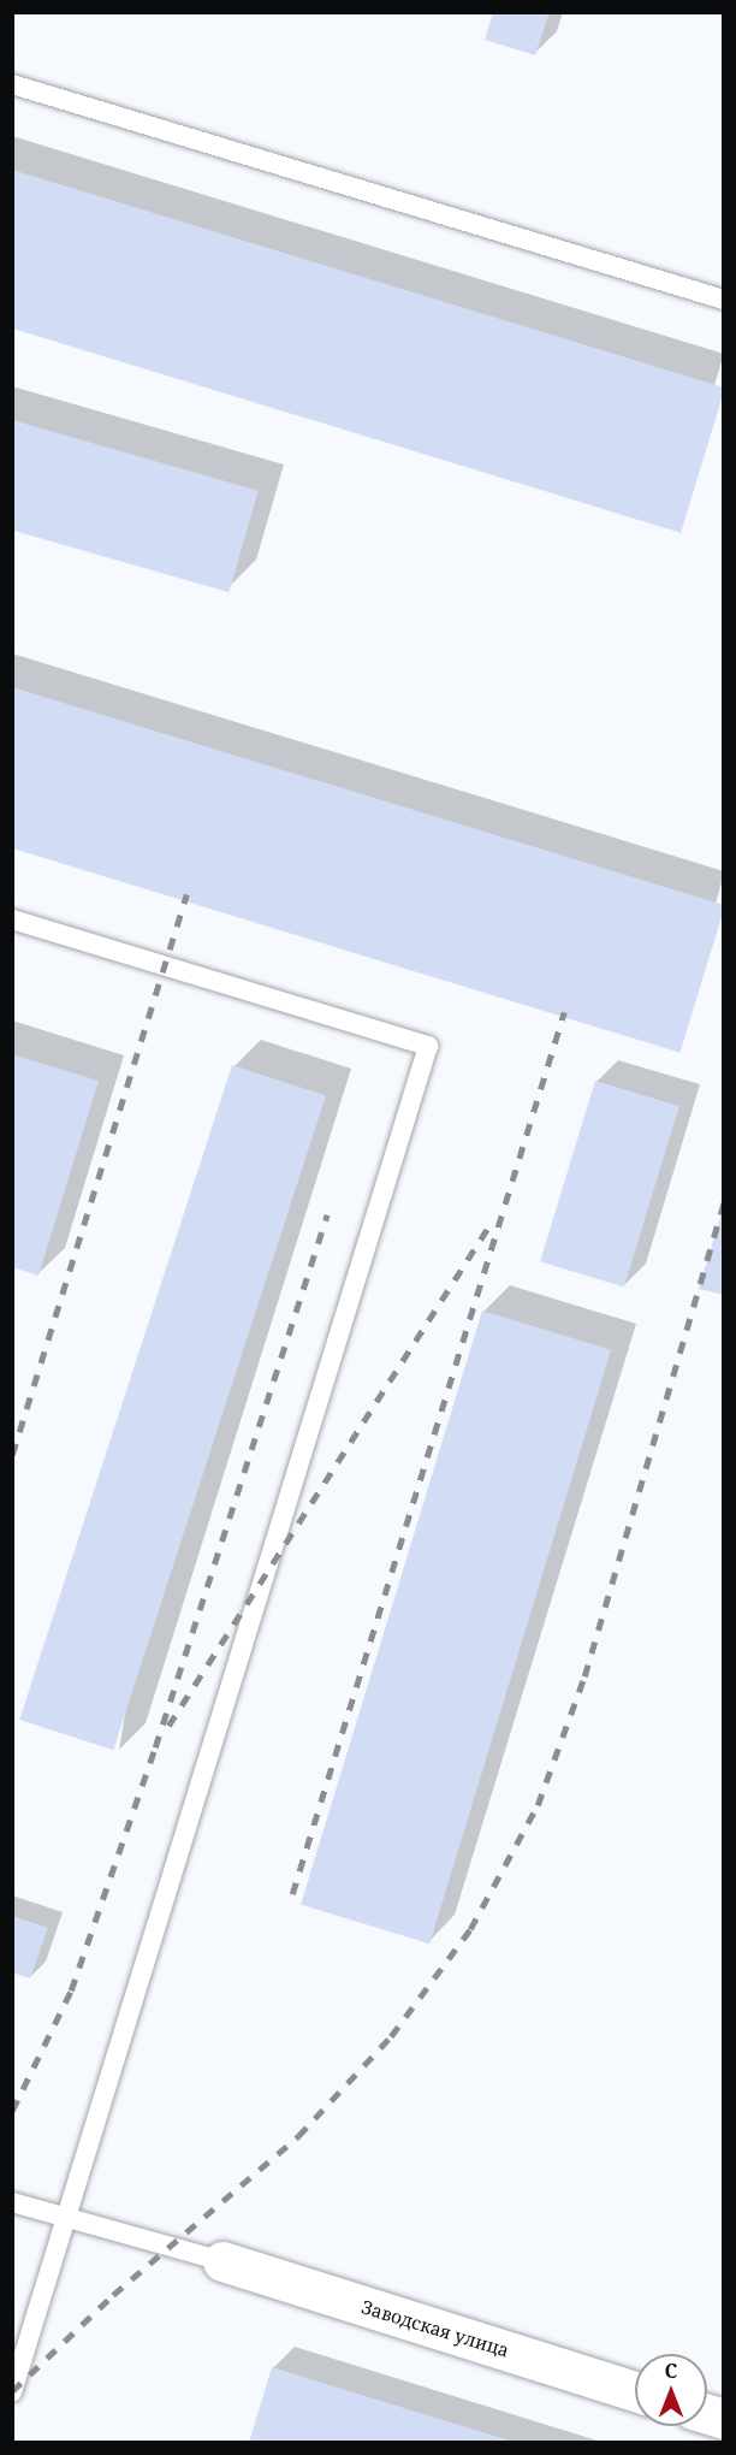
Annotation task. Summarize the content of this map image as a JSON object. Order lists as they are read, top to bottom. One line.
{"streets":{"street":["Заводская улица"]},"north":"top"}
